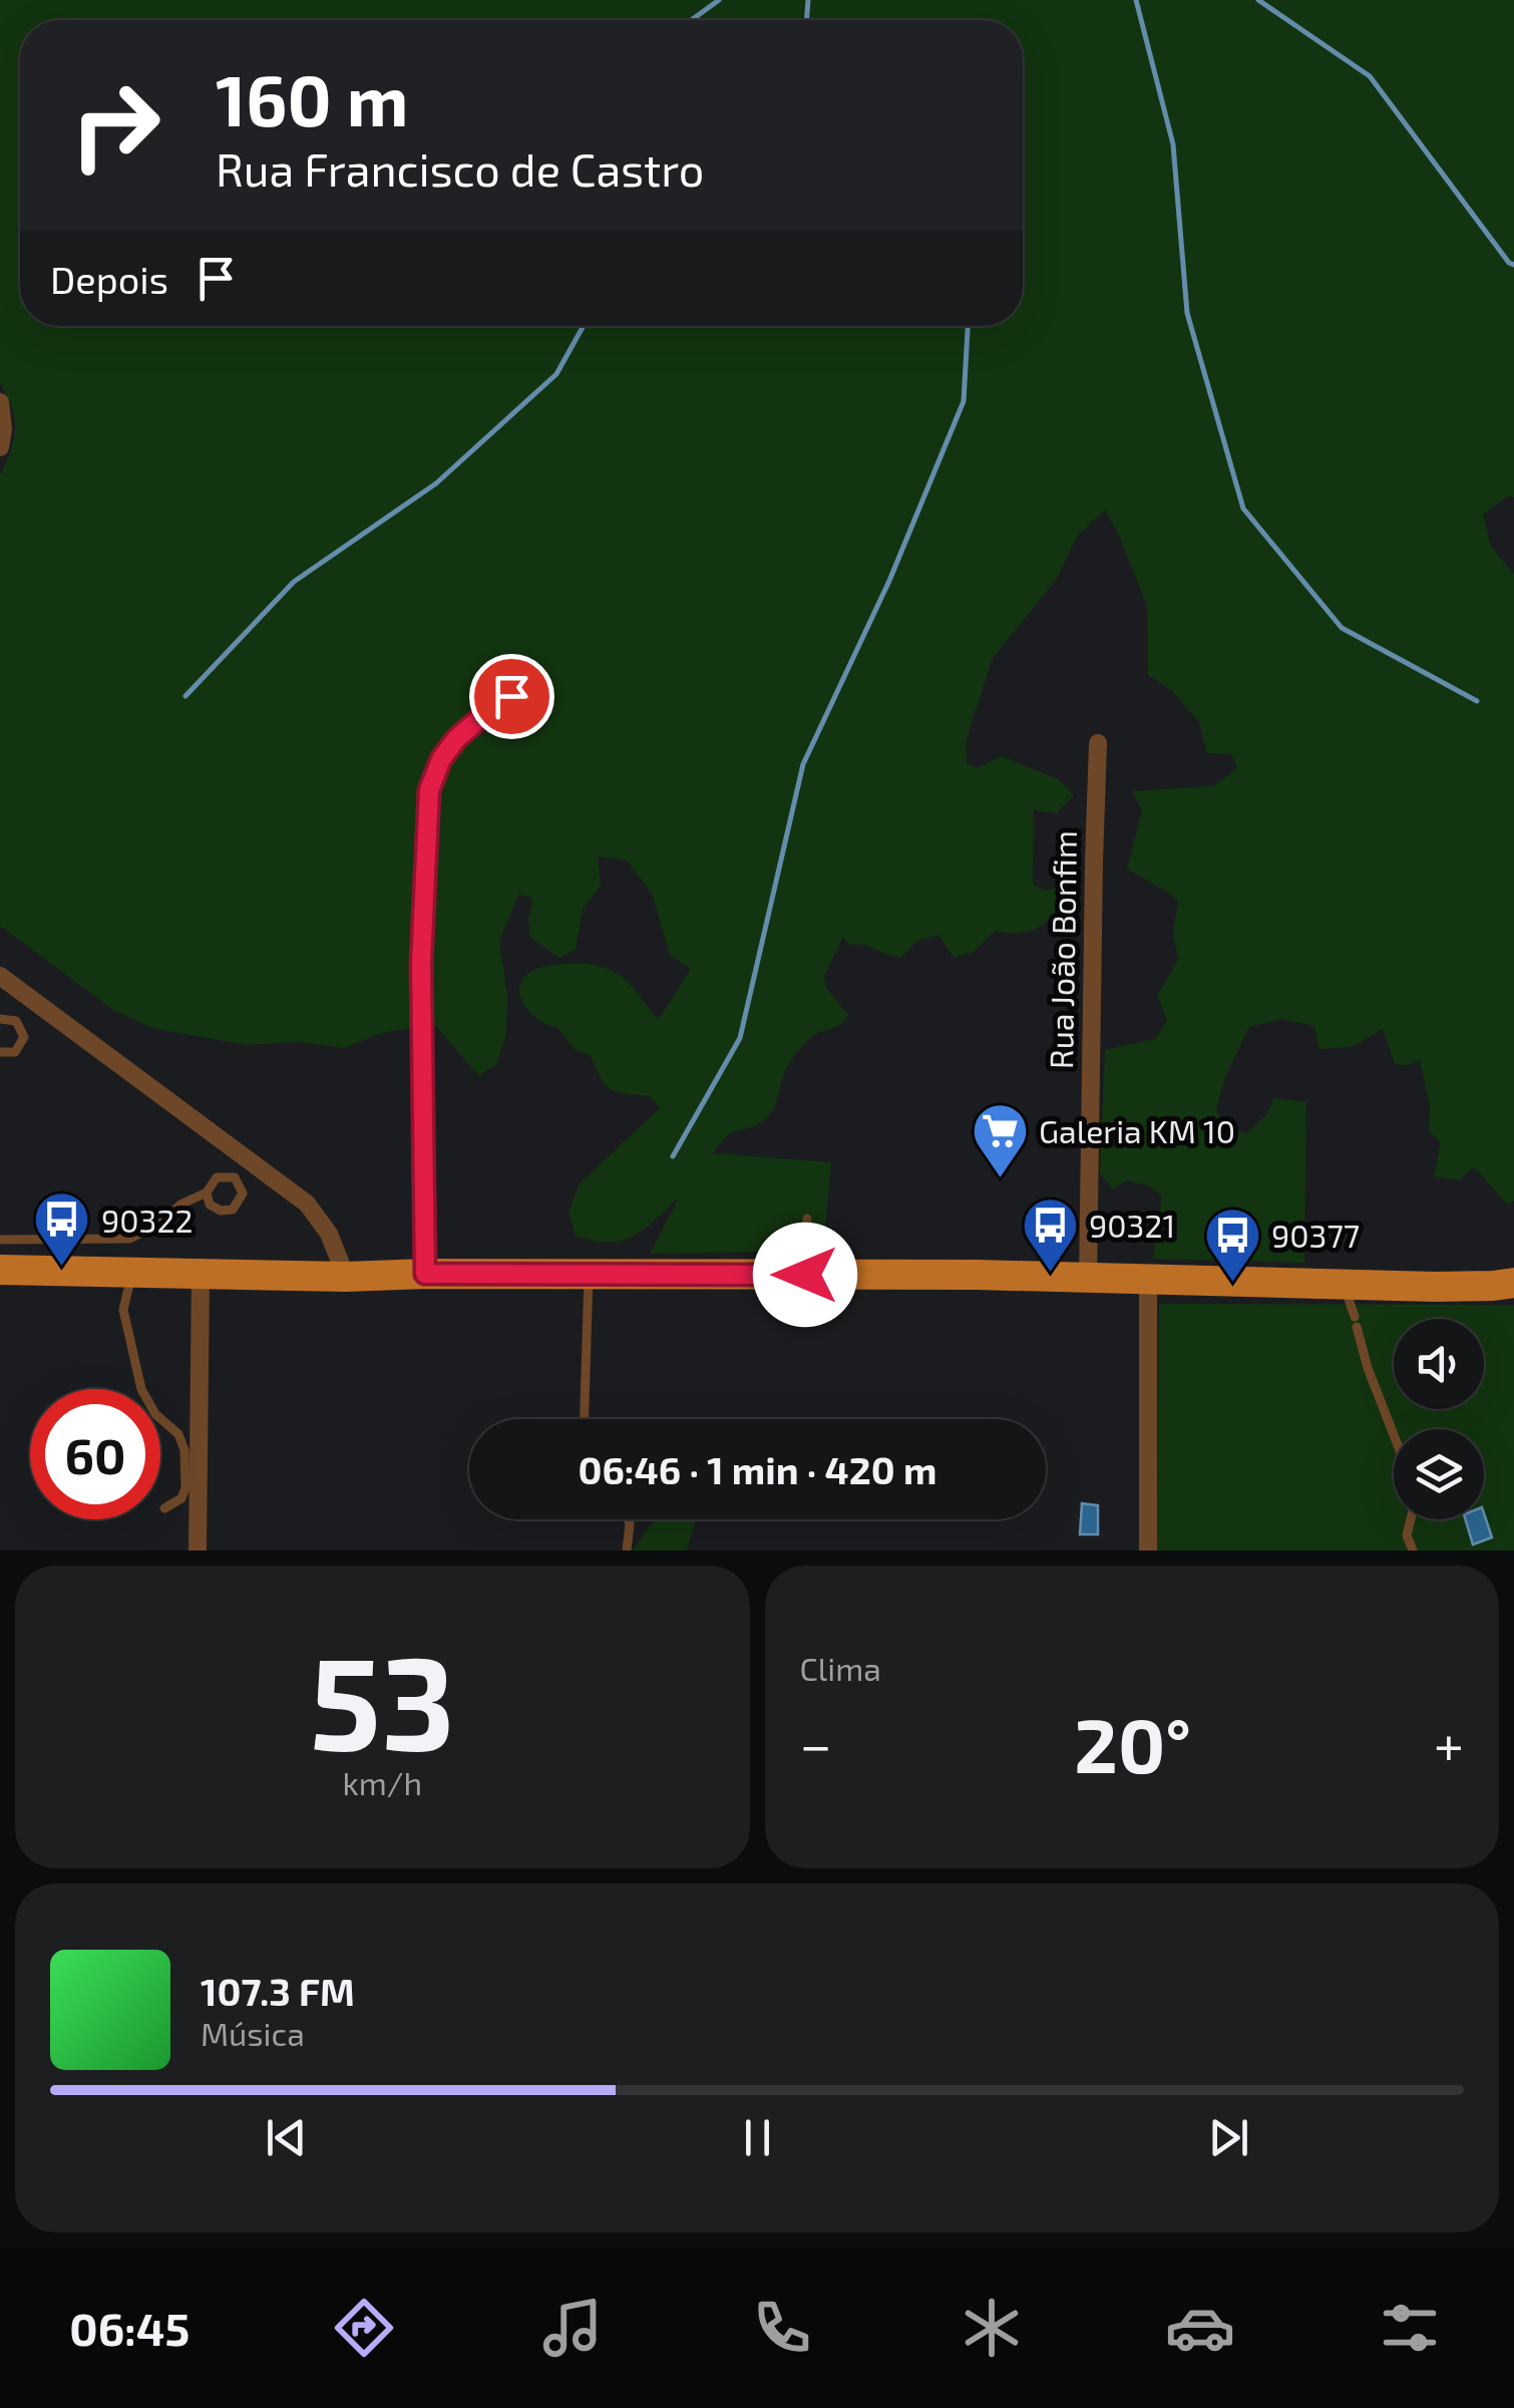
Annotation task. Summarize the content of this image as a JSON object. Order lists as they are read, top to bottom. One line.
{"streets":{"street":["Rua João Bonfim"]},"places":{"supermarket":["Galeria KM 10"],"bus stop":["90322","90321","90377"]},"page":{"turn":["160 m","Rua Francisco de Castro"],"then":"Depois","limit":"60","trip":"06:46 · 1 min · 420 m","tile":[["53","km/h"],"Clima"],"heat":["−","20°","+"],"song":["107.3 FM","Música"],"tabs":"06:45"}}
